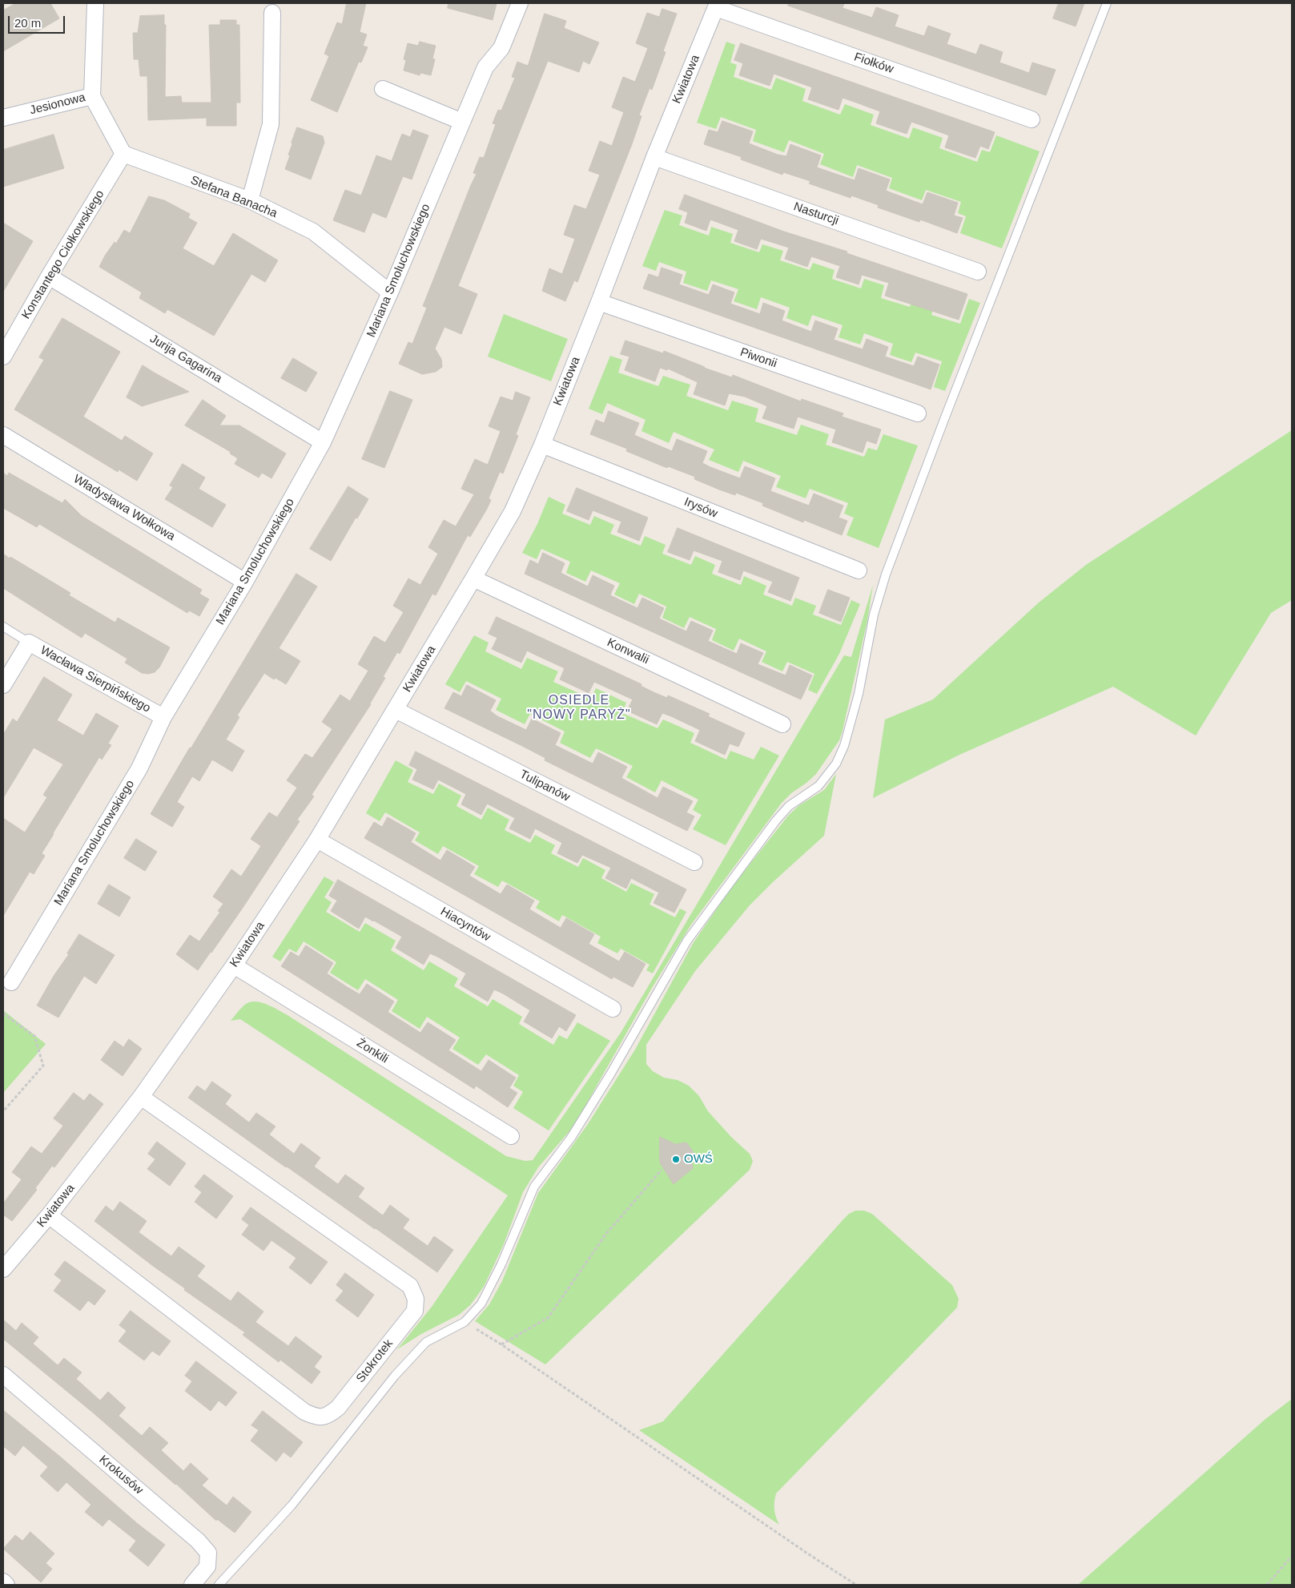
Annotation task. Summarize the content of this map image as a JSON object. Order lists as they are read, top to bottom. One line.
{"streets":{"street":["Fiołków","Kwiatowa","Jesionowa","Stefana Banacha","Nasturcji","Konstantego Ciołkowskiego","Mariana Smoluchowskiego","Piwonii","Jurija Gagarina","Władysława Wołkowa","Irysów","Konwalii","Wacława Sierpińskiego","Tulipanów","Hiacyntów","Żonkili","Stokrotek","Krokusów"]},"crossings":[["Fiołków","Kwiatowa"],["Kwiatowa","Nasturcji"],["Kwiatowa","Piwonii"],["Kwiatowa","Irysów"],["Kwiatowa","Konwalii"],["Kwiatowa","Tulipanów"],["Kwiatowa","Hiacyntów"],["Kwiatowa","Żonkili"],["Kwiatowa","Stokrotek"],["Stefana Banacha","Konstantego Ciołkowskiego"],["Stefana Banacha","Mariana Smoluchowskiego"],["Konstantego Ciołkowskiego","Jurija Gagarina"],["Mariana Smoluchowskiego","Jurija Gagarina"],["Mariana Smoluchowskiego","Władysława Wołkowa"],["Mariana Smoluchowskiego","Wacława Sierpińskiego"]],"districts":["OSIEDLE \"NOWY PARYŻ\""],"places":["OWŚ"],"scale_bar":"20 m"}
